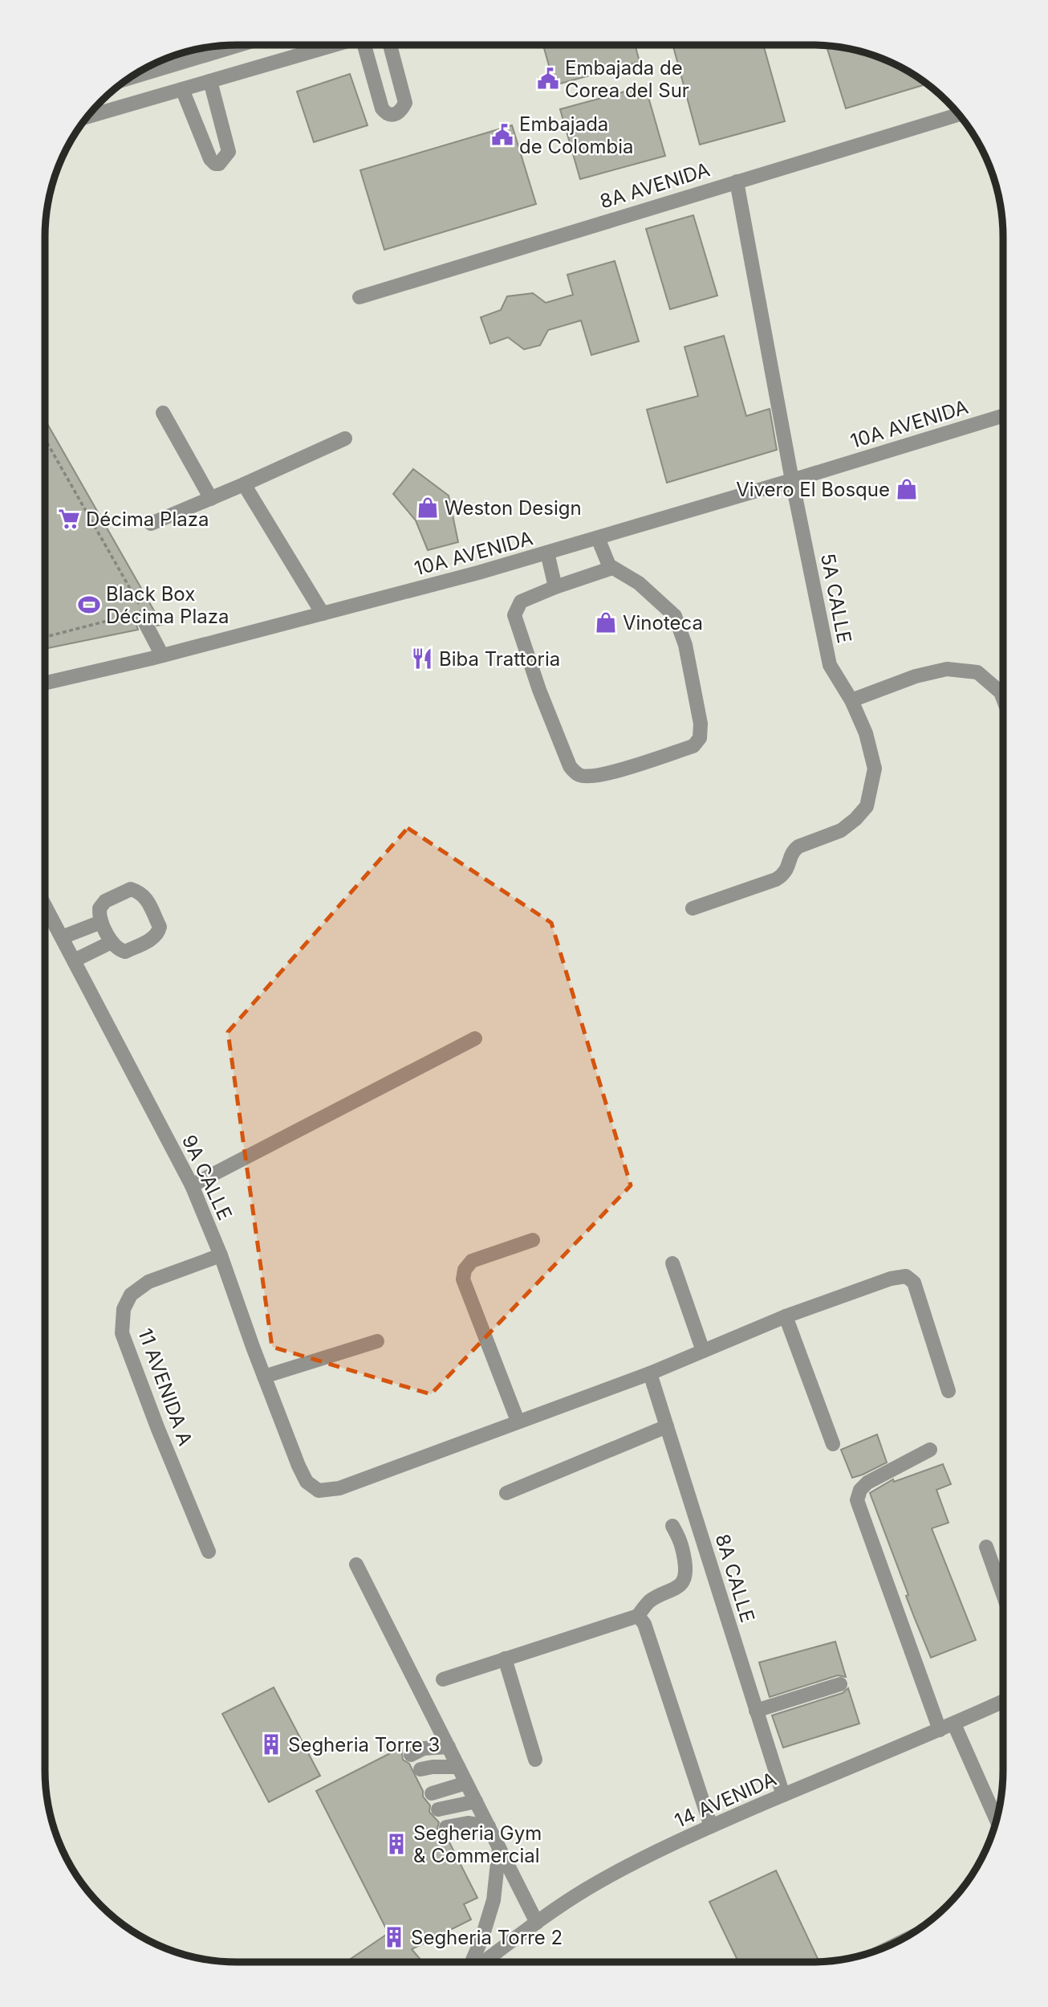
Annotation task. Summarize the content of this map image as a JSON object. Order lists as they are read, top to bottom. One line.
{"streets":{"street":["8A AVENIDA","10A AVENIDA","5A CALLE","9A CALLE","11 AVENIDA A","8A CALLE","14 AVENIDA"]},"crossings":[["8A AVENIDA","5A CALLE"],["10A AVENIDA","5A CALLE"],["9A CALLE","11 AVENIDA A"],["8A CALLE","14 AVENIDA"]],"places":{"public building":["Embajada de Corea del Sur","Embajada de Colombia"],"shop":["Vivero El Bosque","Weston Design","Vinoteca"],"supermarket":["Décima Plaza"],"sports":["Black Box Décima Plaza"],"restaurant":["Biba Trattoria"],"building":["Segheria Torre 3","Segheria Gym & Commercial","Segheria Torre 2"]}}
